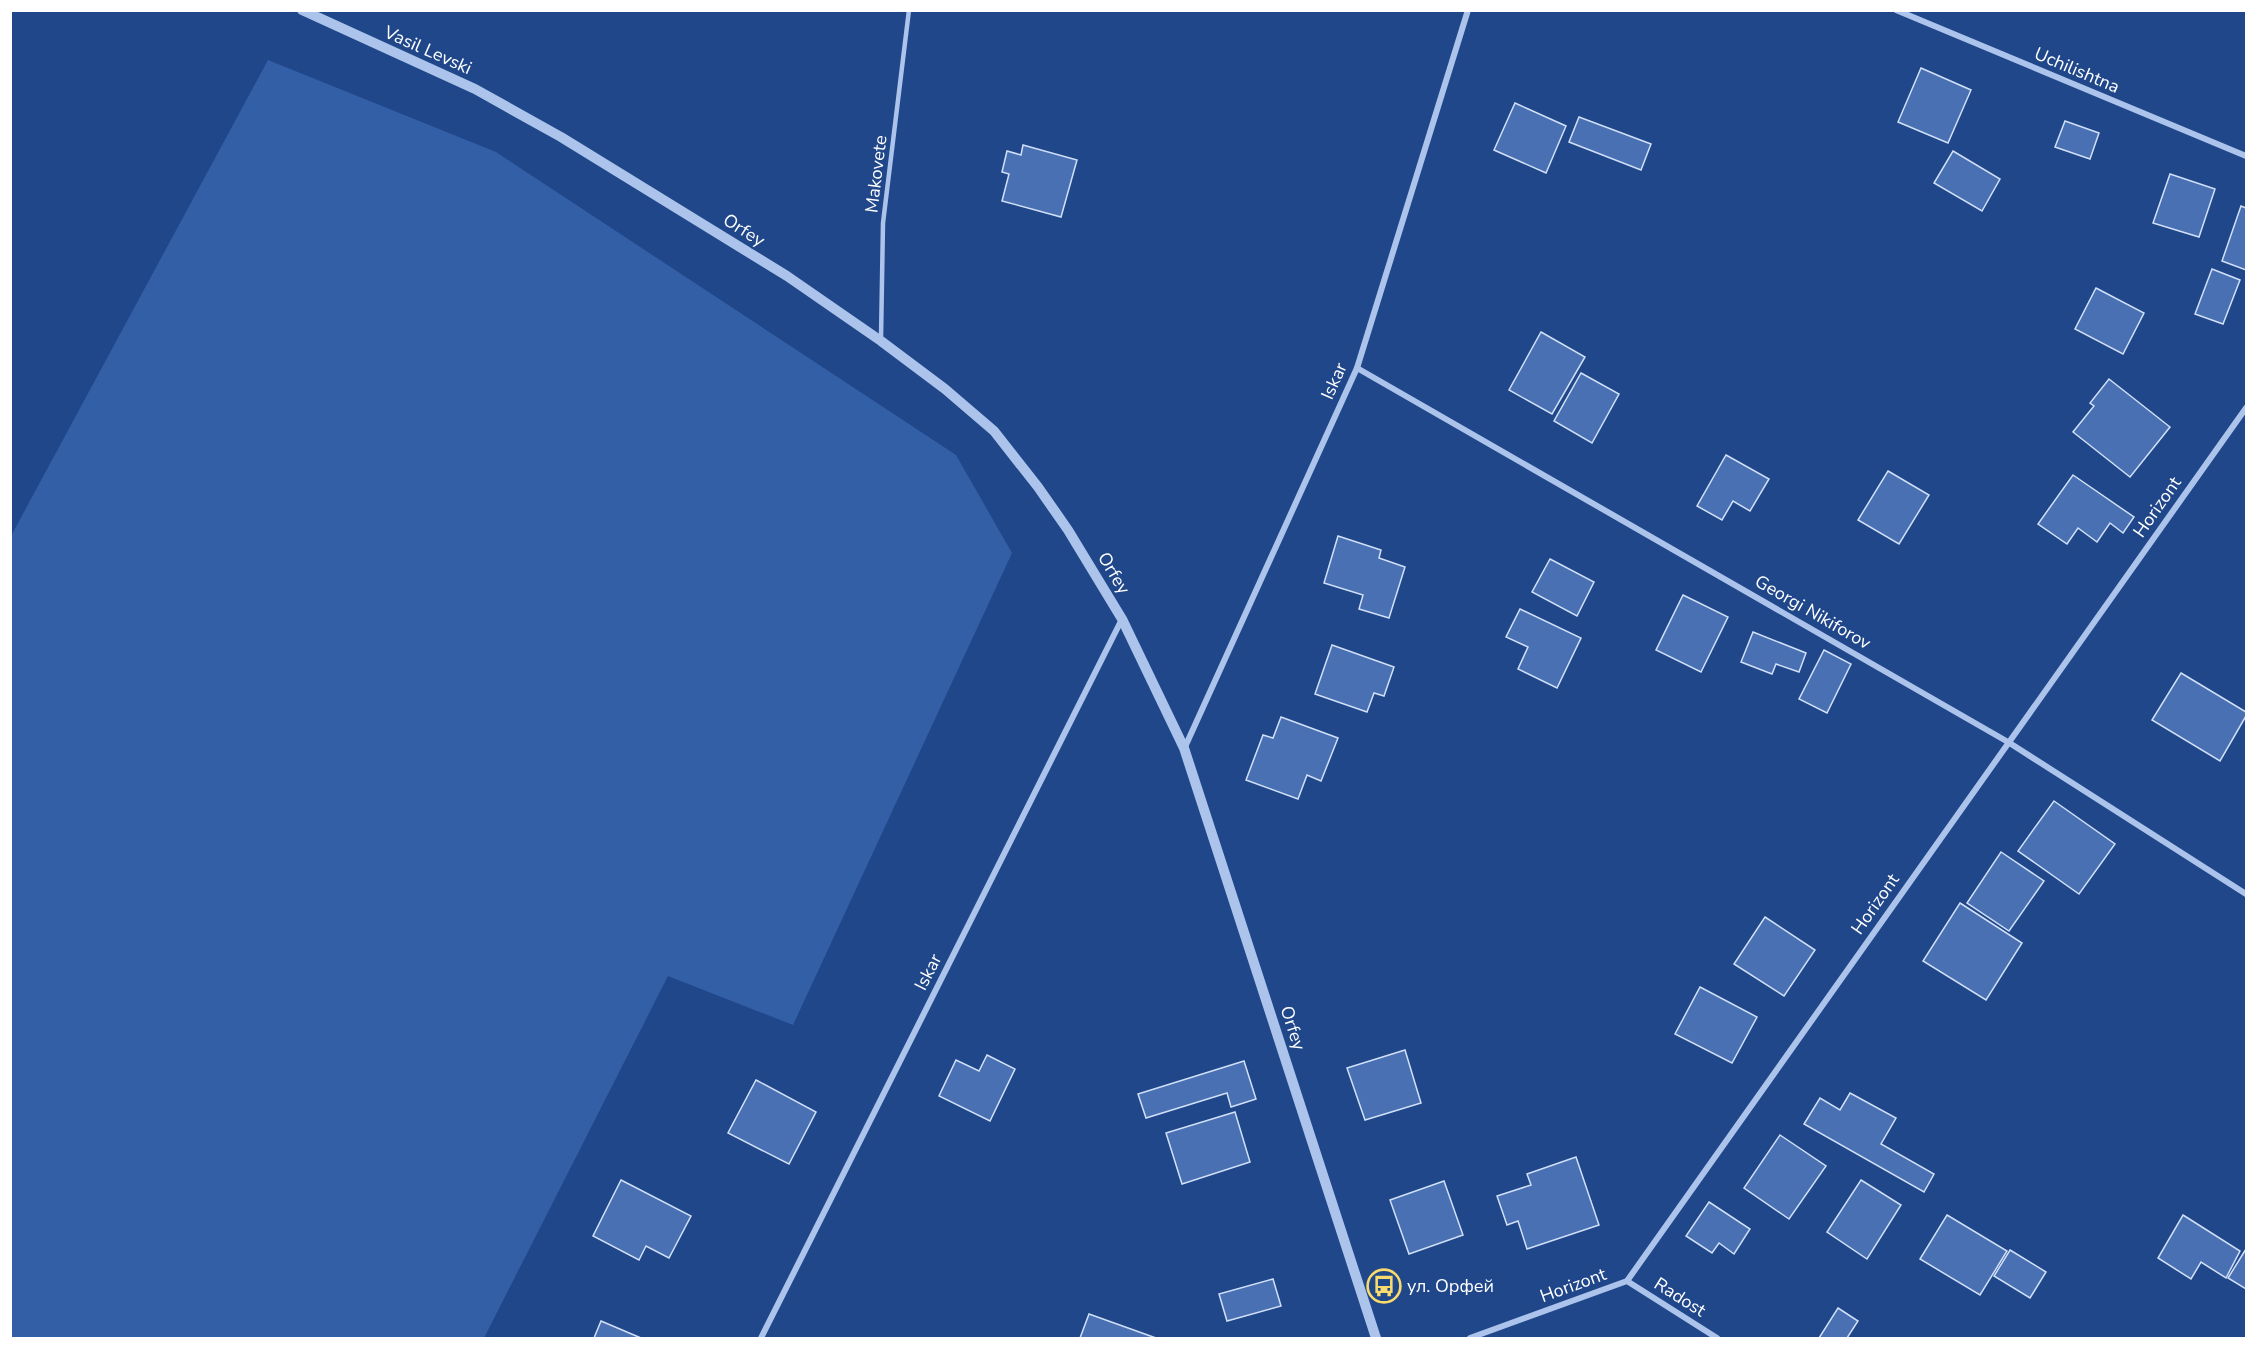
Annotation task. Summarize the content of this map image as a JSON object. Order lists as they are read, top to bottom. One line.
{"streets":{"street":["Vasil Levski","Uchilishtna","Orfey","Iskar","Horizont","Georgi Nikiforov","Radost"],"lane":["Makovete"]},"crossings":[["Vasil Levski","Orfey"],["Makovete","Orfey"],["Orfey","Iskar"],["Iskar","Georgi Nikiforov"],["Horizont","Georgi Nikiforov"],["Horizont","Radost"]],"places":{"bus stop":["ул. Орфей"]}}
